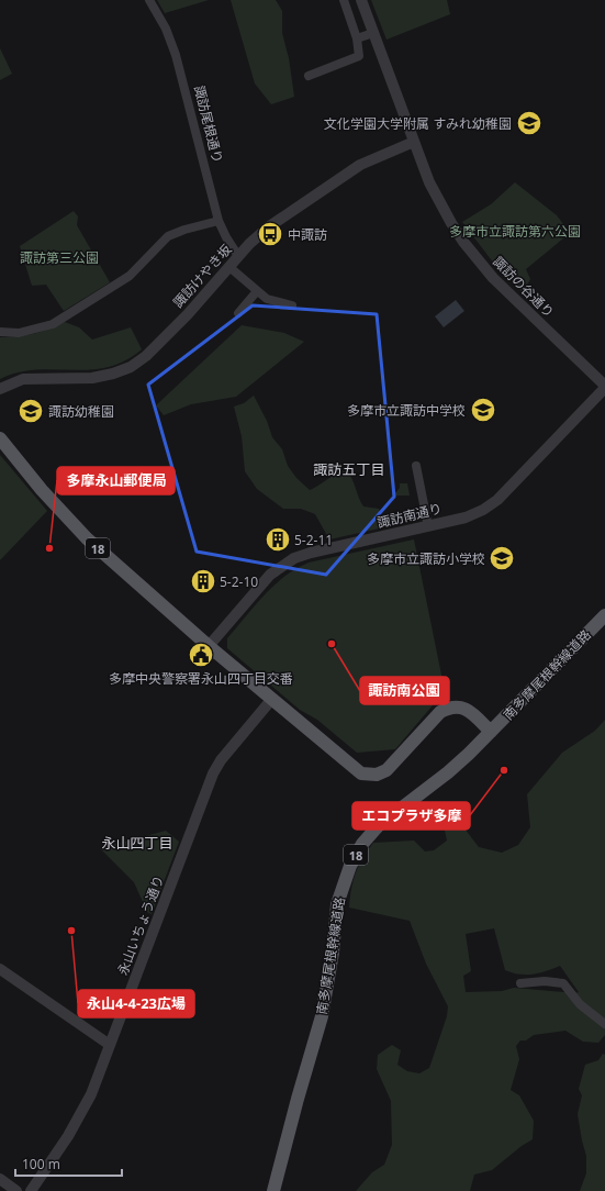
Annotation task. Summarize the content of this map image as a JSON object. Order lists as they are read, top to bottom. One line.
{"streets":{"main road":["18","南多摩尾根幹線道路"],"street":["諏訪尾根通り","諏訪けやき坂","諏訪の谷通り","諏訪南通り","永山いちょう通り"]},"crossings":[["諏訪尾根通り","諏訪けやき坂"],["諏訪けやき坂","諏訪の谷通り"],["諏訪の谷通り","諏訪南通り"],["諏訪南通り","18"],["18","南多摩尾根幹線道路"],["18","永山いちょう通り"]],"districts":["諏訪五丁目","永山四丁目"],"parks":["多摩市立諏訪第六公園","諏訪第三公園"],"places":{"school or university":["文化学園大学附属 すみれ幼稚園","多摩市立諏訪中学校","諏訪幼稚園","多摩市立諏訪小学校"],"bus stop":["中諏訪"],"building":["5-2-11","5-2-10"],"other":["多摩永山郵便局","諏訪南公園","エコプラザ多摩","永山4-4-23広場"],"public building":["多摩中央警察署永山四丁目交番"]},"scale_bar":"100 m"}
